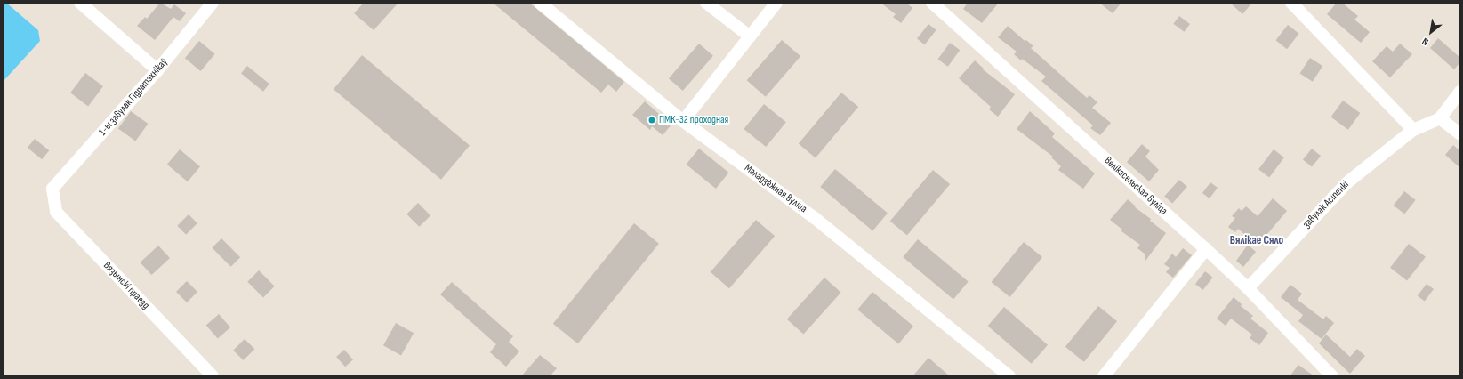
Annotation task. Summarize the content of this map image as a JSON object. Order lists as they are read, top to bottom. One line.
{"streets":{"street":["1-ы завулак Гідратэхнікаў","Велікасельская вуліца","Маладзёжная вуліца","завулак Асіпенкі","Вязынскі праезд"]},"crossings":[["1-ы завулак Гідратэхнікаў","Вязынскі праезд"],["Велікасельская вуліца","завулак Асіпенкі"]],"districts":["Вялікае Сяло"],"places":["ПМК-32 проходная"],"north":"bottom left"}
